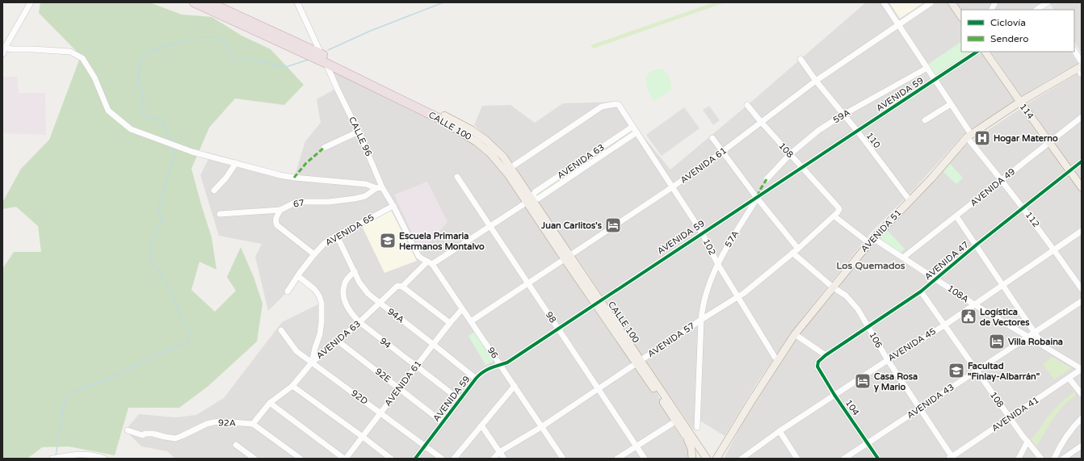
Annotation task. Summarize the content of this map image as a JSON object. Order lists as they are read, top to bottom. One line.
{"streets":{"highway":["CALLE 100"],"main road":["114","AVENIDA 51"],"street":["AVENIDA 59","59A","CALLE 96","110","108","AVENIDA 63","AVENIDA 61","AVENIDA 49","67","112","AVENIDA 65","57A","102","AVENIDA 47","108A","94A","98","AVENIDA 57","106","94","AVENIDA 45","96","92E","92D","AVENIDA 43","104","AVENIDA 41","92A"]},"crossings":[["AVENIDA 59","CALLE 100"],["AVENIDA 59","110"],["AVENIDA 59","108"],["AVENIDA 59","112"],["AVENIDA 59","57A"],["AVENIDA 59","102"],["AVENIDA 59","94A"],["AVENIDA 59","98"],["AVENIDA 59","94"],["AVENIDA 59","96"],["AVENIDA 59","92E"],["AVENIDA 59","92D"],["114","AVENIDA 49"],["114","AVENIDA 51"],["114","AVENIDA 47"],["59A","110"],["59A","108"],["59A","112"],["CALLE 100","CALLE 96"],["CALLE 100","AVENIDA 63"],["CALLE 100","AVENIDA 61"],["CALLE 100","102"],["CALLE 100","AVENIDA 57"],["CALLE 96","AVENIDA 63"],["CALLE 96","67"],["CALLE 96","AVENIDA 65"],["CALLE 96","96"],["110","AVENIDA 61"],["110","AVENIDA 51"],["108","AVENIDA 61"],["108","AVENIDA 47"],["108","AVENIDA 57"],["108","AVENIDA 45"],["108","AVENIDA 43"],["108","AVENIDA 41"],["AVENIDA 63","102"],["AVENIDA 63","94A"],["AVENIDA 63","98"],["AVENIDA 63","94"],["AVENIDA 63","96"],["AVENIDA 63","92E"],["AVENIDA 63","92D"],["AVENIDA 63","92A"],["AVENIDA 61","112"],["AVENIDA 61","102"],["AVENIDA 61","94A"],["AVENIDA 61","98"],["AVENIDA 61","94"],["AVENIDA 61","96"],["AVENIDA 61","92E"],["AVENIDA 61","92D"],["AVENIDA 49","112"],["AVENIDA 49","108A"],["112","AVENIDA 51"],["112","AVENIDA 47"],["112","AVENIDA 45"],["AVENIDA 65","94A"],["AVENIDA 51","102"],["AVENIDA 51","108A"],["AVENIDA 51","106"],["57A","102"],["57A","AVENIDA 57"],["102","AVENIDA 57"],["AVENIDA 47","108A"],["AVENIDA 47","106"],["AVENIDA 47","104"],["108A","AVENIDA 57"],["108A","AVENIDA 45"],["108A","AVENIDA 43"],["108A","AVENIDA 41"],["94A","94"],["98","AVENIDA 57"],["AVENIDA 57","106"],["AVENIDA 57","96"],["106","AVENIDA 45"],["106","AVENIDA 43"],["106","AVENIDA 41"],["AVENIDA 45","104"],["AVENIDA 43","104"]],"districts":["Los Quemados"],"places":{"hospital":["Hogar Materno"],"hotel":["Juan Carlitos's","Villa Robaina","Casa Rosa y Mario"],"school or university":["Escuela Primaria Hermanos Montalvo","Facultad \"Finlay-Albarrán\""],"public building":["Logística de Vectores"]},"legend":["Ciclovía","Sendero"]}
